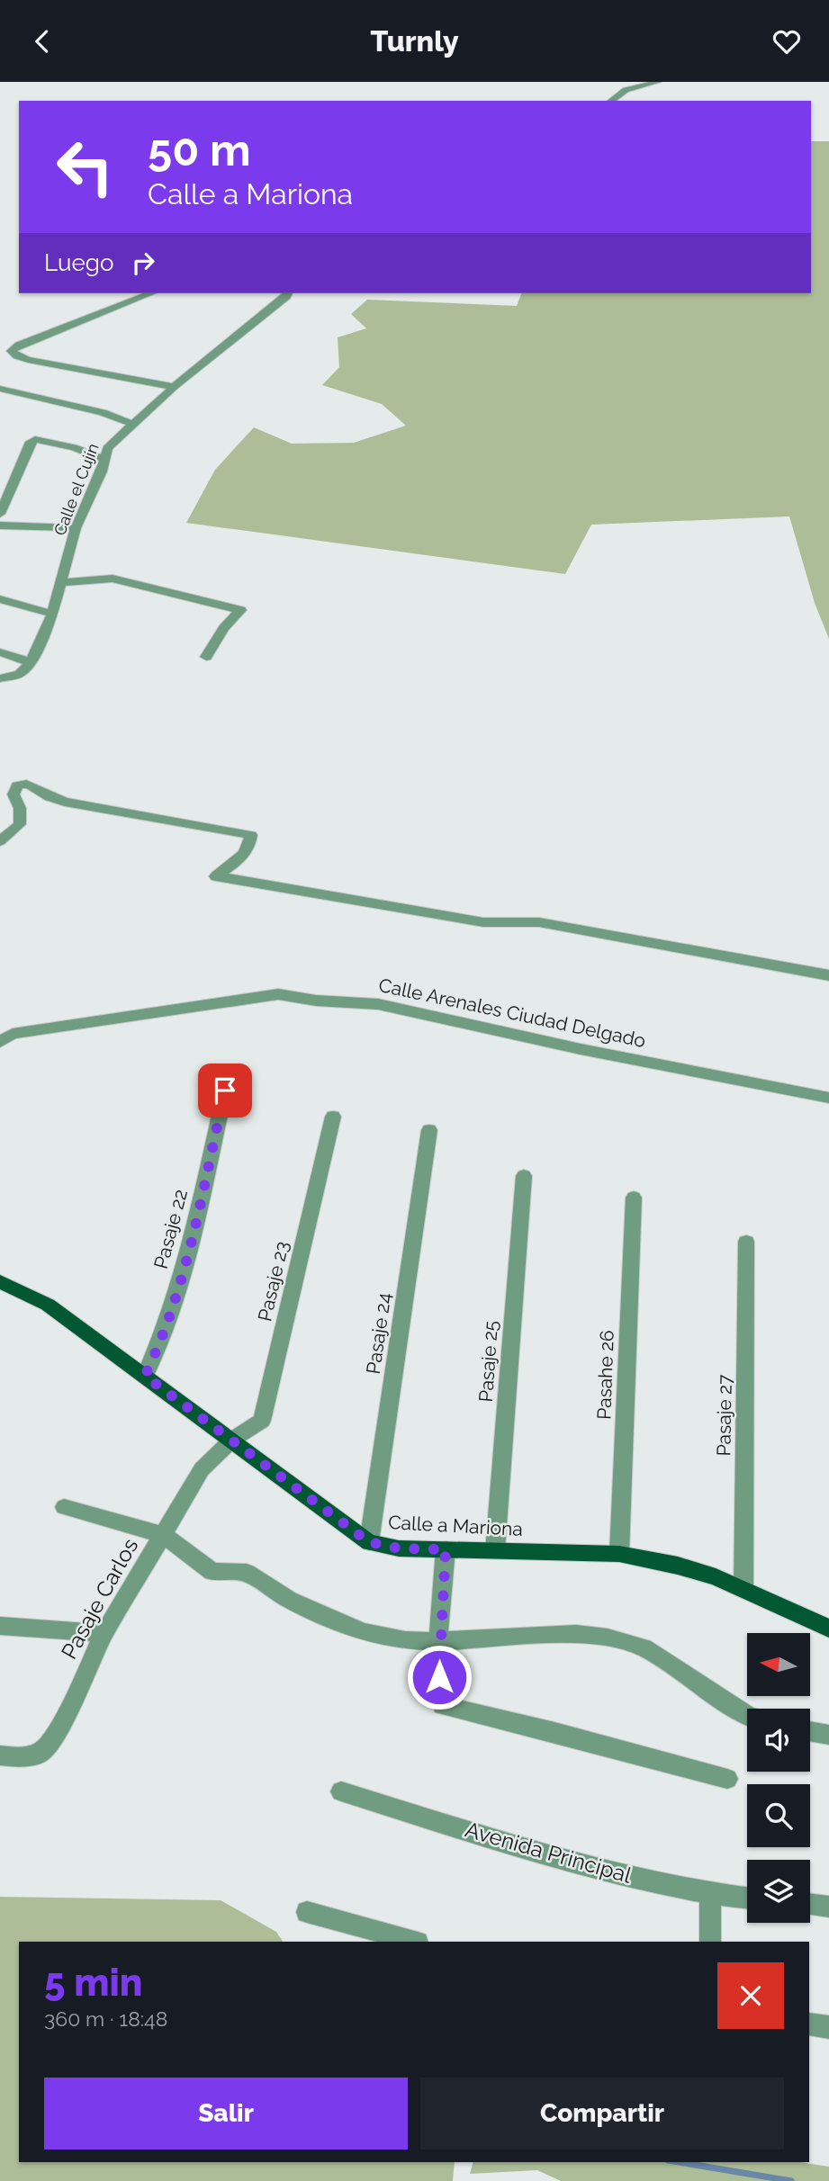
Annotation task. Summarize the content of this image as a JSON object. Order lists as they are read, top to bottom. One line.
{"streets":{"main road":["Calle a Mariona"],"street":["Calle el Cujín","Calle Arenales Ciudad Delgado","Pasaje 22","Pasaje 23","Pasaje 24","Pasaje 25","Pasahe 26","Pasaje 27","Pasaje Carlos","Avenida Principal"]},"crossings":[["Pasaje 22","Calle a Mariona"],["Pasaje 23","Calle a Mariona"],["Pasaje 23","Pasaje Carlos"],["Pasaje 24","Calle a Mariona"],["Pasaje 25","Calle a Mariona"],["Pasahe 26","Calle a Mariona"],["Pasaje 27","Calle a Mariona"],["Calle a Mariona","Pasaje Carlos"]],"north":"left","page":{"header":"Turnly","turn":["50 m","Calle a Mariona"],"then":"Luego","heading":["5 min","360 m · 18:48"],"buttons":["Salir","Compartir"]}}
